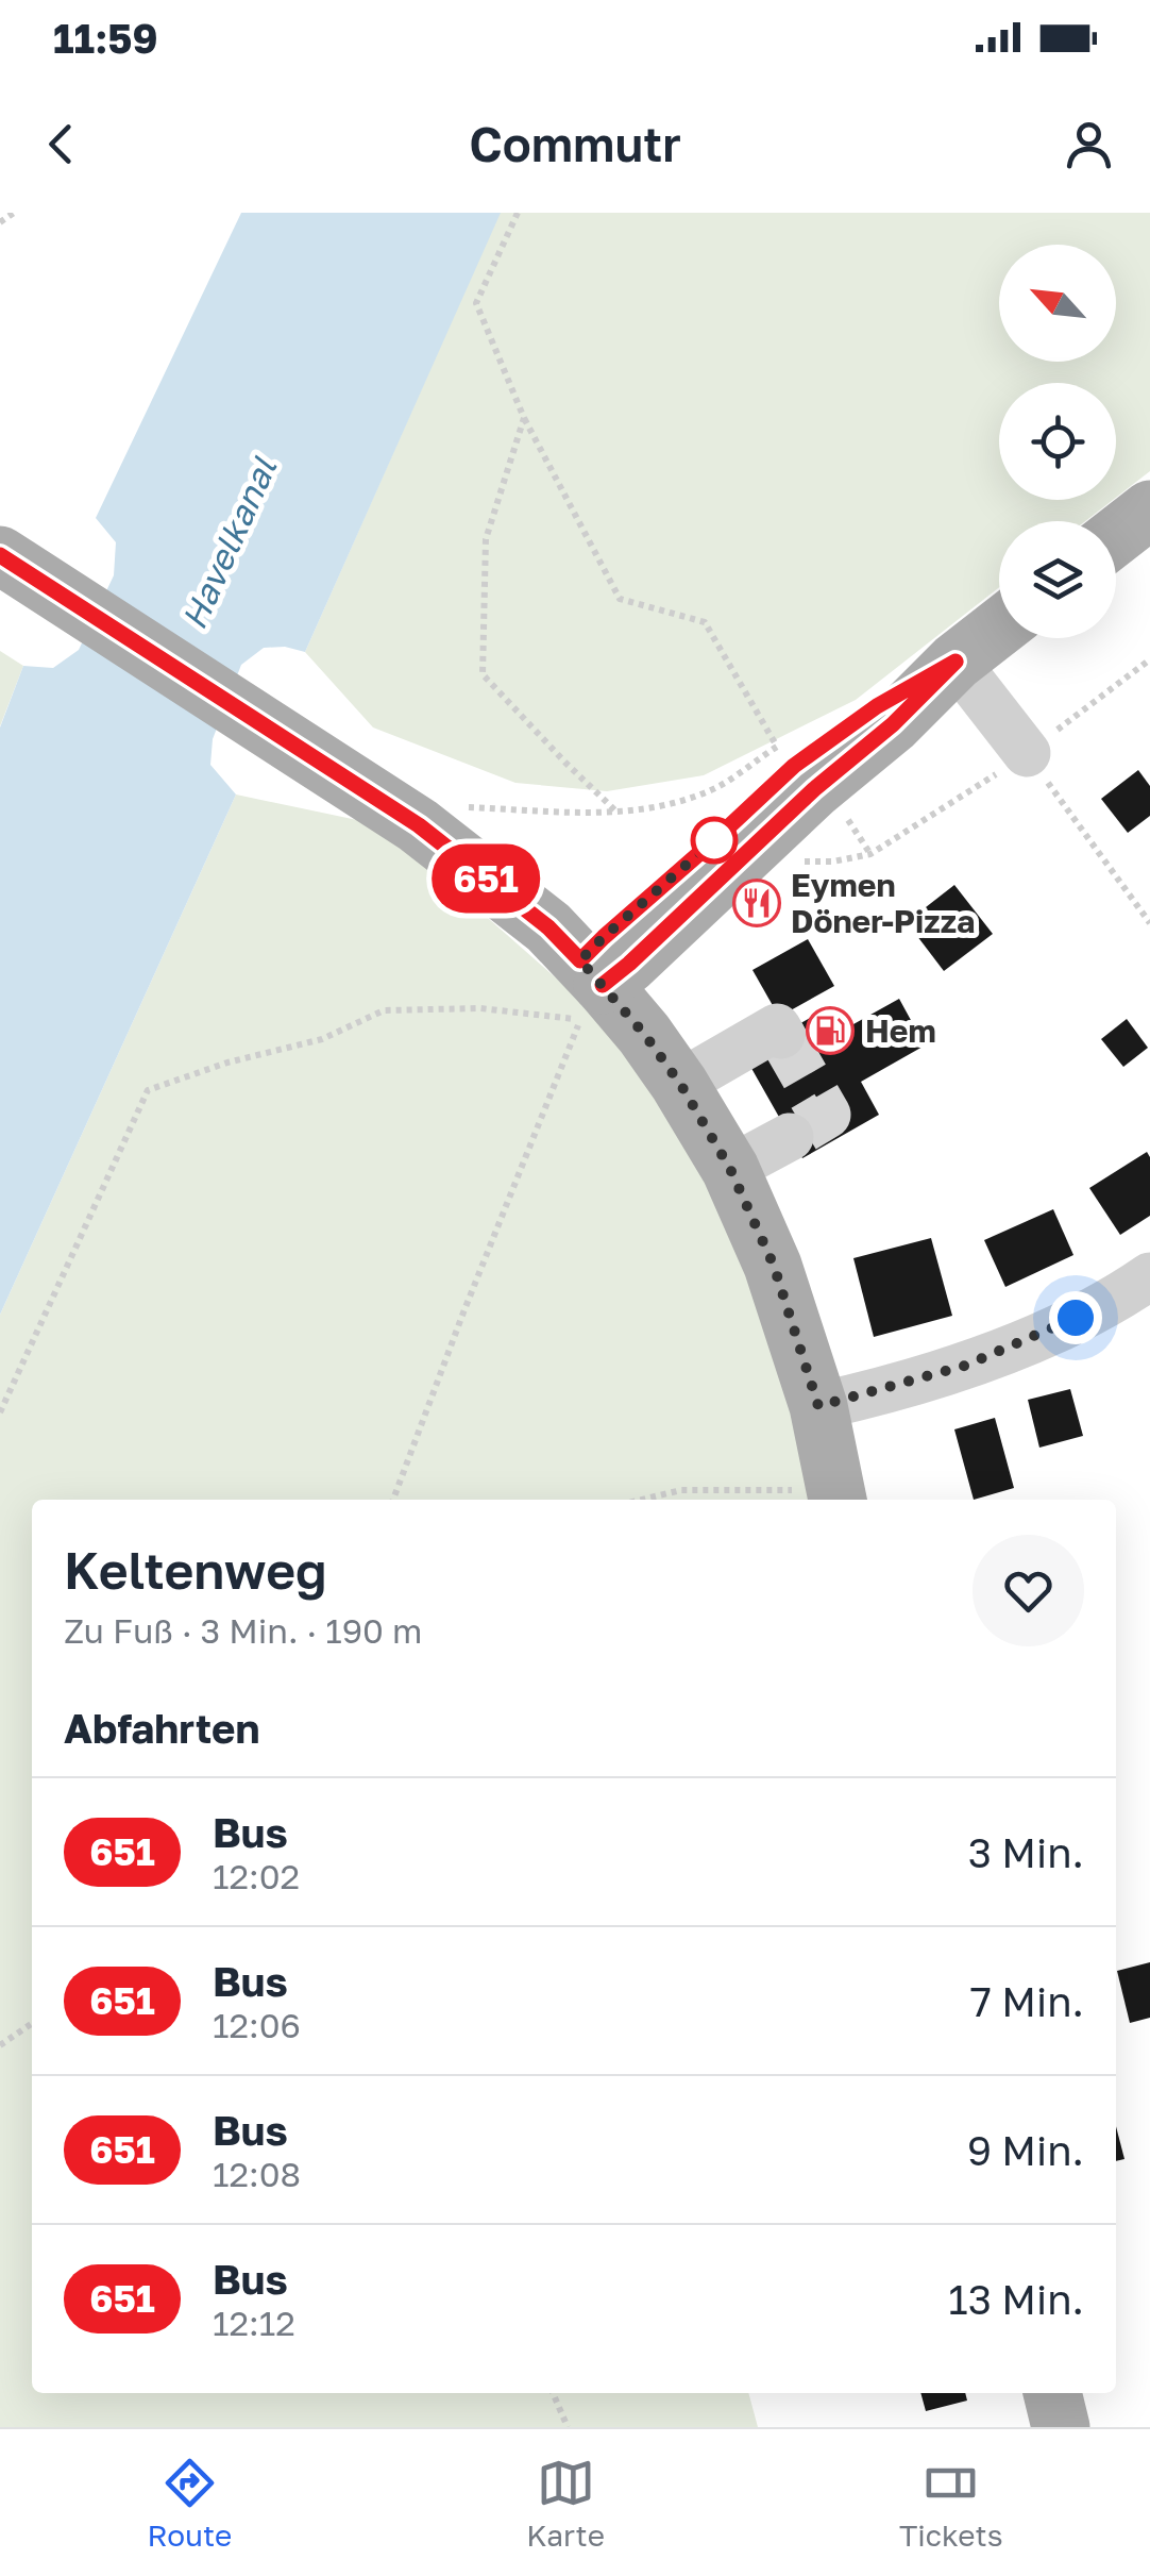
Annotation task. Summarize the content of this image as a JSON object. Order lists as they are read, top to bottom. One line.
{"water":["Havelkanal"],"places":{"restaurant":["Eymen Döner-Pizza"],"fuel station":["Hem"]},"lines":["bus line 651"],"north":"top left","page":{"status":"11:59","header":"Commutr","on_map":"651","heading":[["Keltenweg","Zu Fuß · 3 Min. · 190 m"],"Abfahrten"],"list":[{"mark":"651","name":"Bus","note":"12:02","value":"3 Min."},{"mark":"651","name":"Bus","note":"12:06","value":"7 Min."},{"mark":"651","name":"Bus","note":"12:08","value":"9 Min."},{"mark":"651","name":"Bus","note":"12:12","value":"13 Min."}],"tabs":["Route","Karte","Tickets"]}}
